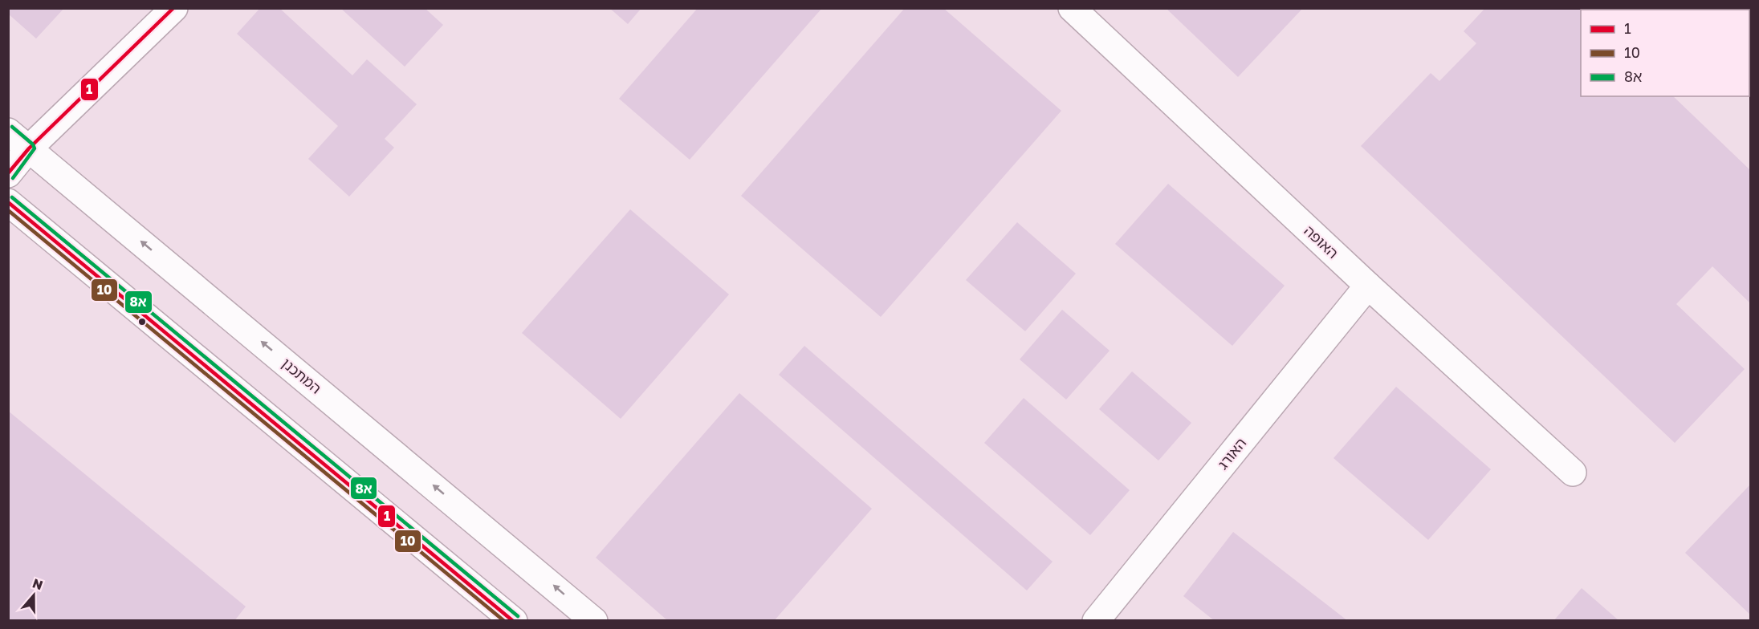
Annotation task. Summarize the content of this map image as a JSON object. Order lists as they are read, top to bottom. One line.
{"streets":{"street":["האופה","המתכנן","האורג"]},"crossings":[["האופה","האורג"]],"lines":["transit line 1","transit line 8א","transit line 10"],"legend":["1","10","8א"],"north":"top"}
